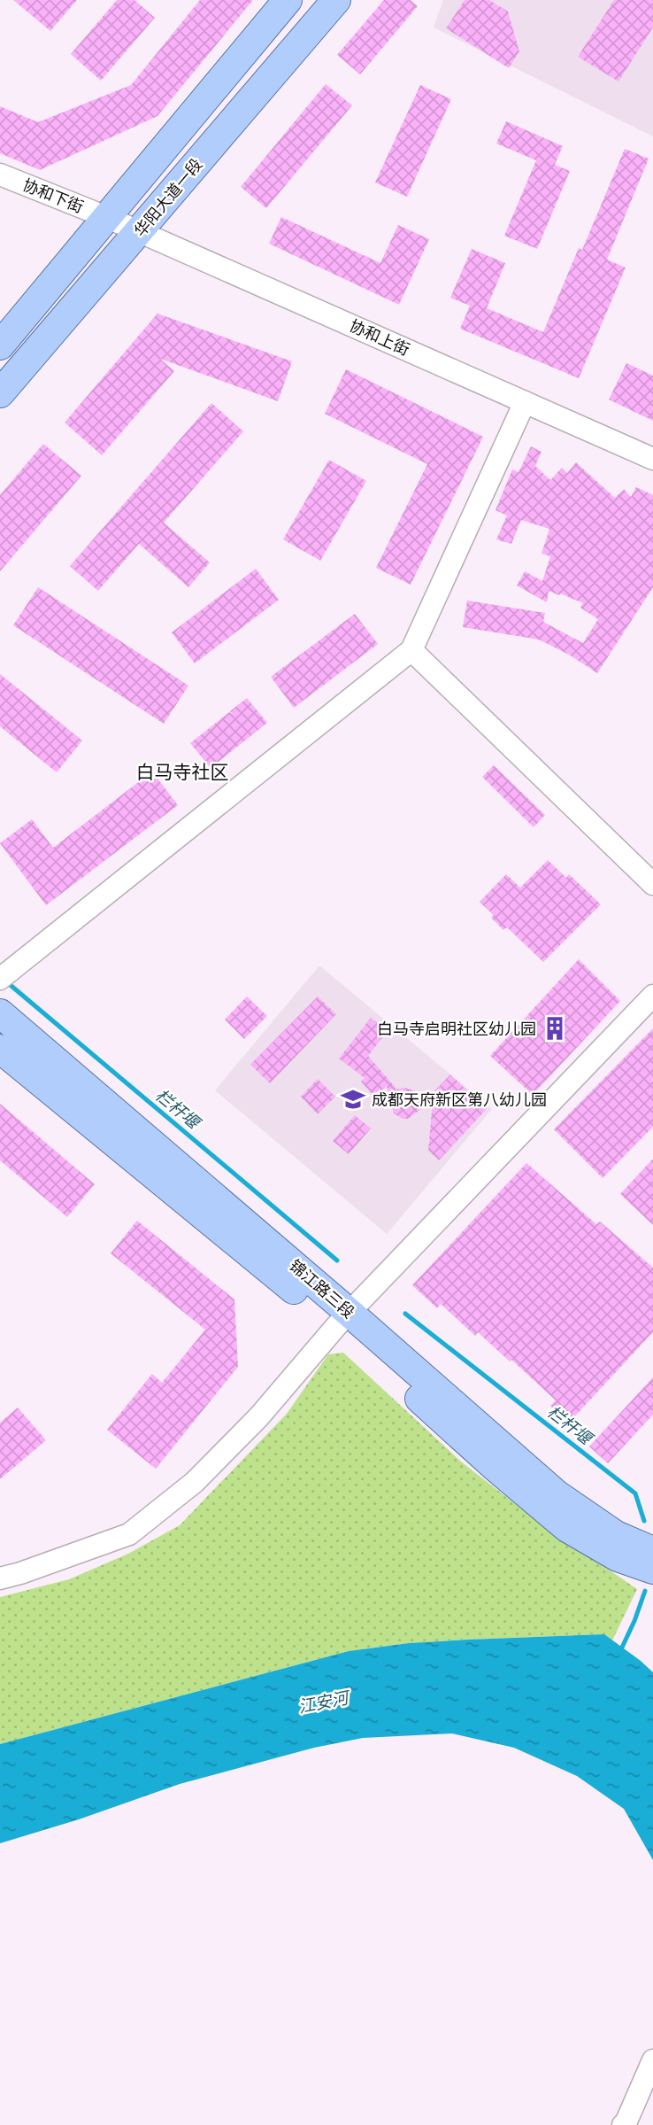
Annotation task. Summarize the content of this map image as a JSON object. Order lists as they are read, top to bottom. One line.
{"streets":{"main road":["华阳大道一段","锦江路三段"],"street":["协和下街","协和上街"]},"crossings":[["协和下街","协和上街"],["华阳大道一段","协和上街"]],"districts":["白马寺社区"],"water":["栏杆堰","江安河"],"places":{"building":["白马寺启明社区幼儿园"],"school or university":["成都天府新区第八幼儿园"]}}
